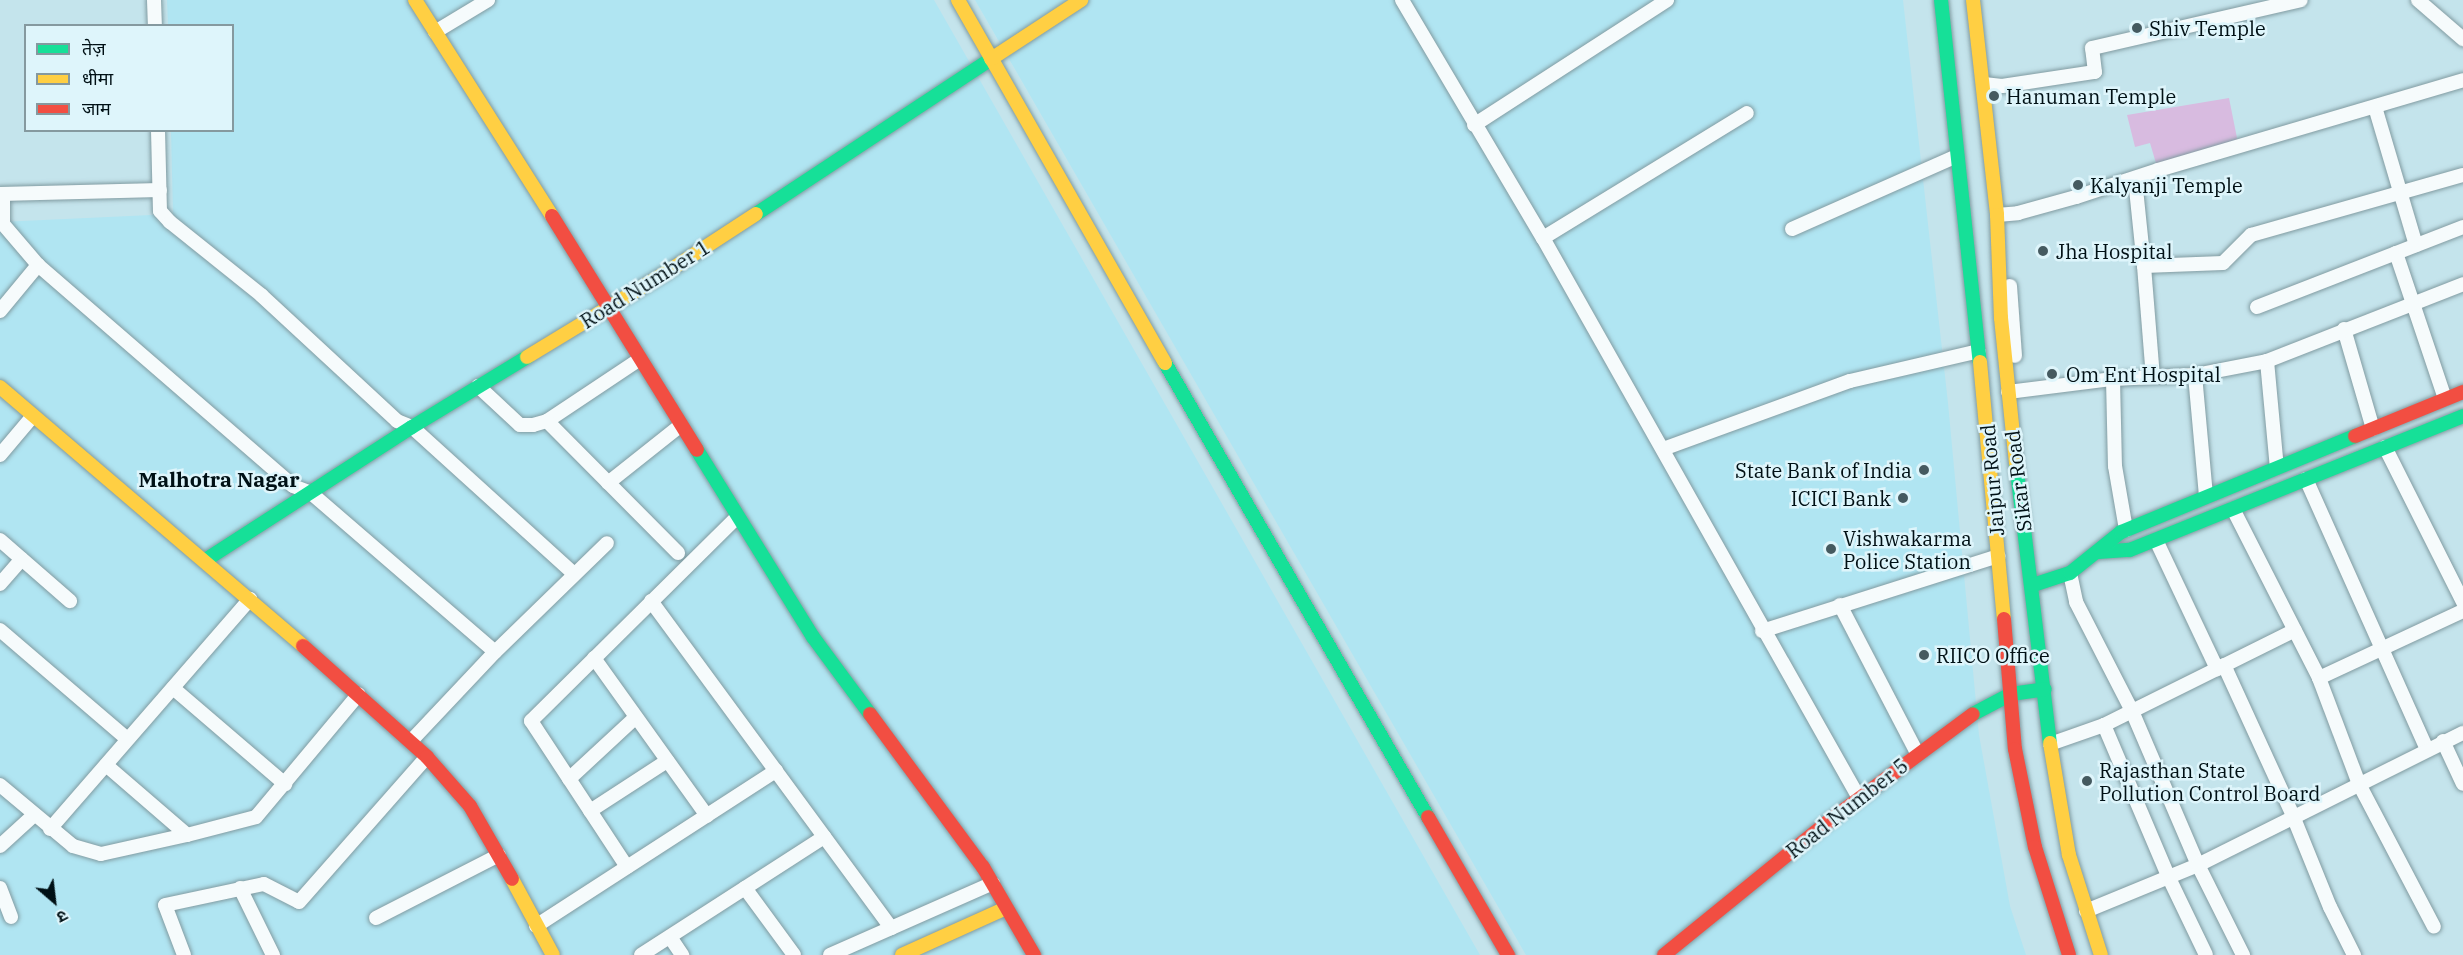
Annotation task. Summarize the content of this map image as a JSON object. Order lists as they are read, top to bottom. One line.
{"streets":{"street":["Road Number 1","Jaipur Road","Sikar Road","Road Number 5"]},"crossings":[["Jaipur Road","Road Number 5"],["Sikar Road","Road Number 5"]],"districts":["Malhotra Nagar"],"places":["Shiv Temple","Hanuman Temple","Kalyanji Temple","Jha Hospital","Om Ent Hospital","State Bank of India","ICICI Bank","Vishwakarma Police Station","RIICO Office","Rajasthan State Pollution Control Board"],"legend":["तेज़","धीमा","जाम"],"north":"bottom right"}
